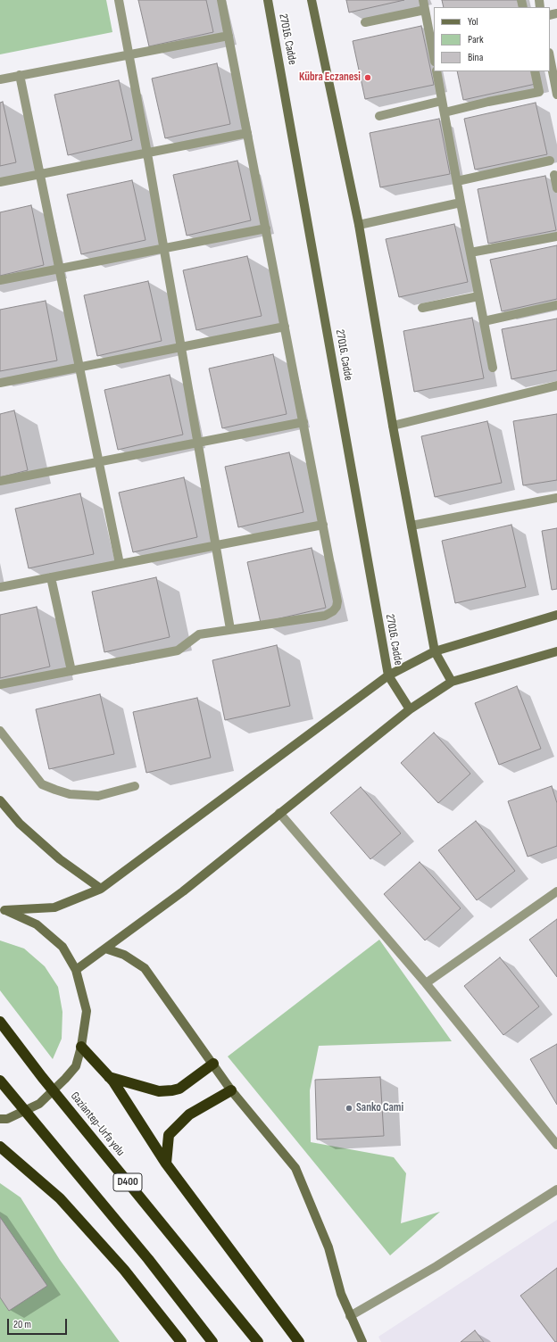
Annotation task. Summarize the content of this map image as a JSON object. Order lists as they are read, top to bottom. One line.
{"streets":{"highway":["Gaziantep-Urfa yolu","D400"],"street":["27016. Cadde"]},"places":["Kübra Eczanesi","Sanko Cami"],"legend":["Yol","Park","Bina"],"scale_bar":"20 m"}
